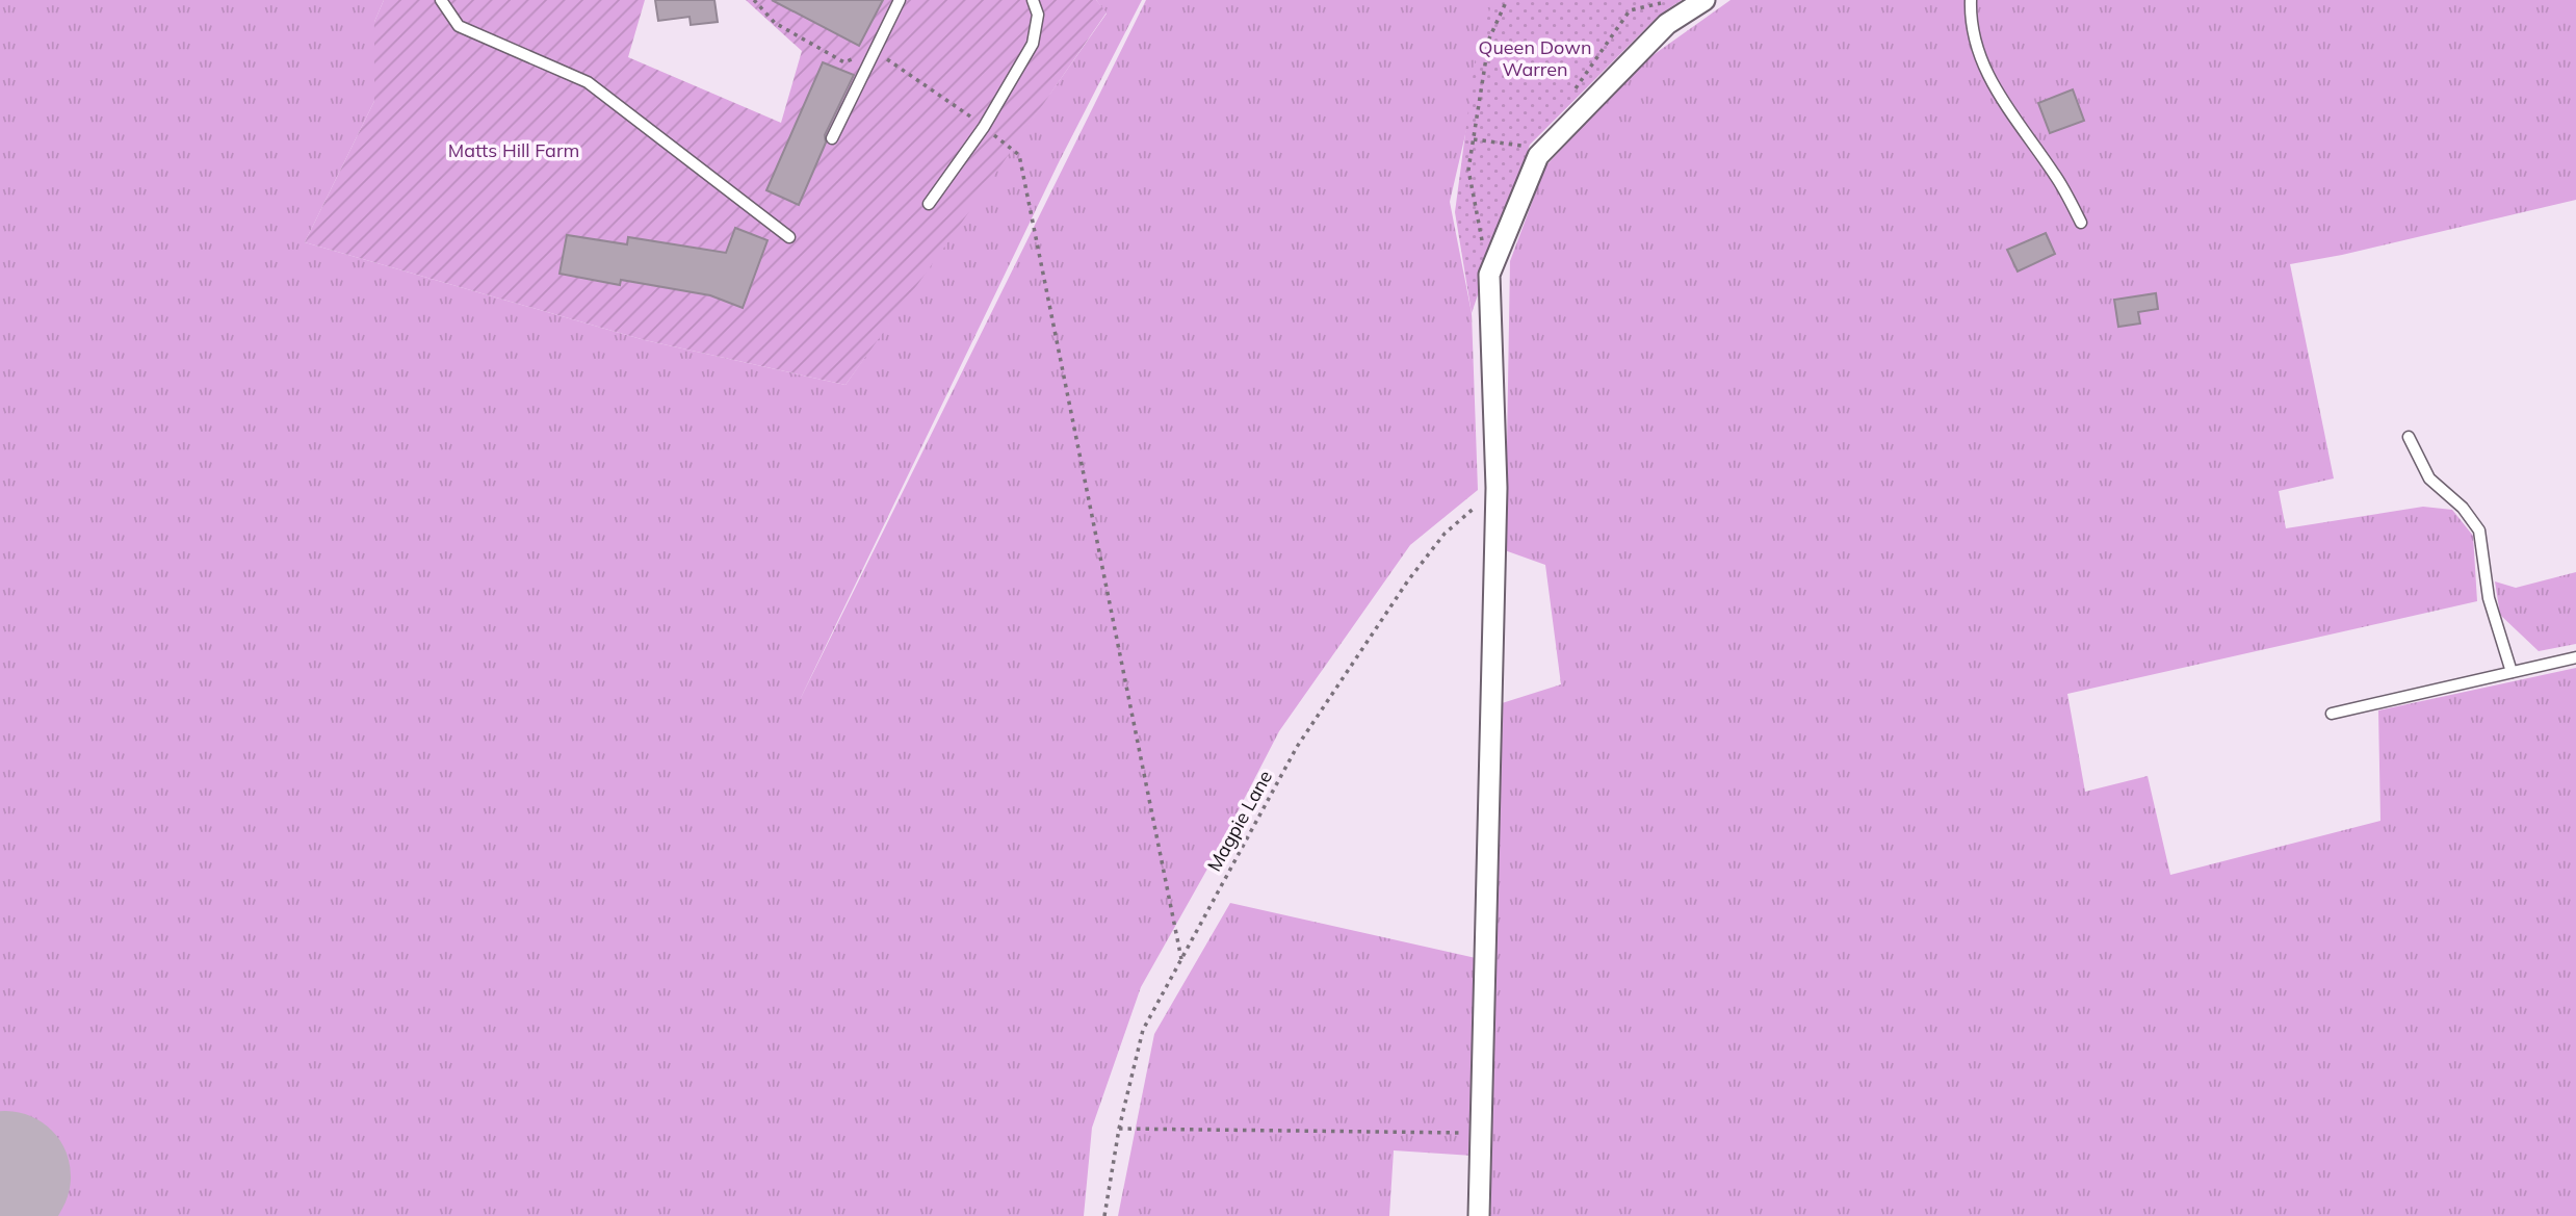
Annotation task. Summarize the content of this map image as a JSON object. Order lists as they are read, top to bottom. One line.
{"streets":{"path":["Magpie Lane"]},"parks":["Queen Down Warren","Matts Hill Farm"]}
